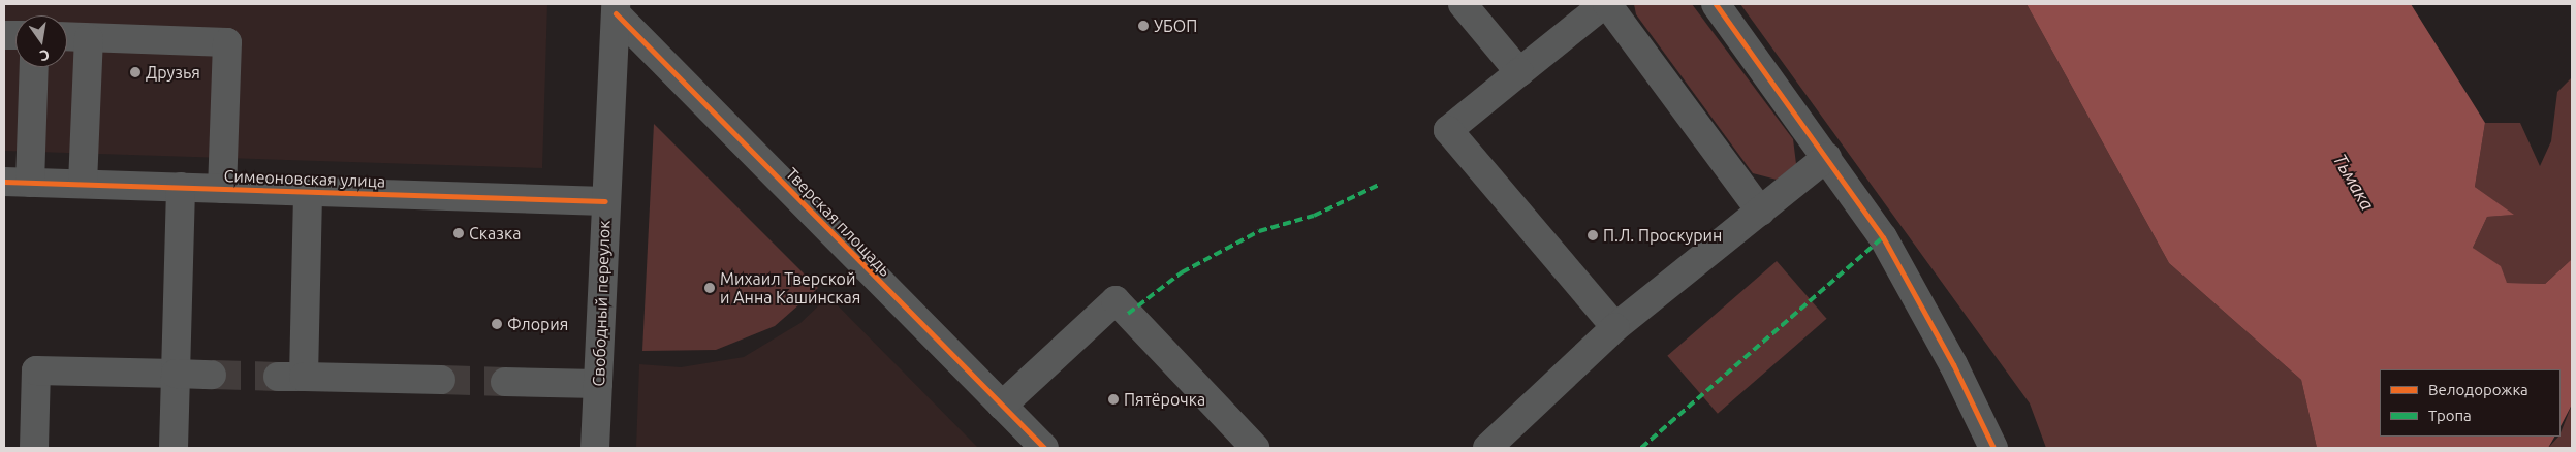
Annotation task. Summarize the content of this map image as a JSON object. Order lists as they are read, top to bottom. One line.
{"streets":{"street":["Симеоновская улица","Тверская площадь","Свободный переулок"]},"crossings":[["Симеоновская улица","Свободный переулок"],["Тверская площадь","Свободный переулок"]],"water":["Тьмака"],"places":["УБОП","Друзья","Сказка","П.Л. Проскурин","Михаил Тверской и Анна Кашинская","Флория","Пятёрочка"],"legend":["Велодорожка","Тропа"],"north":"bottom"}
